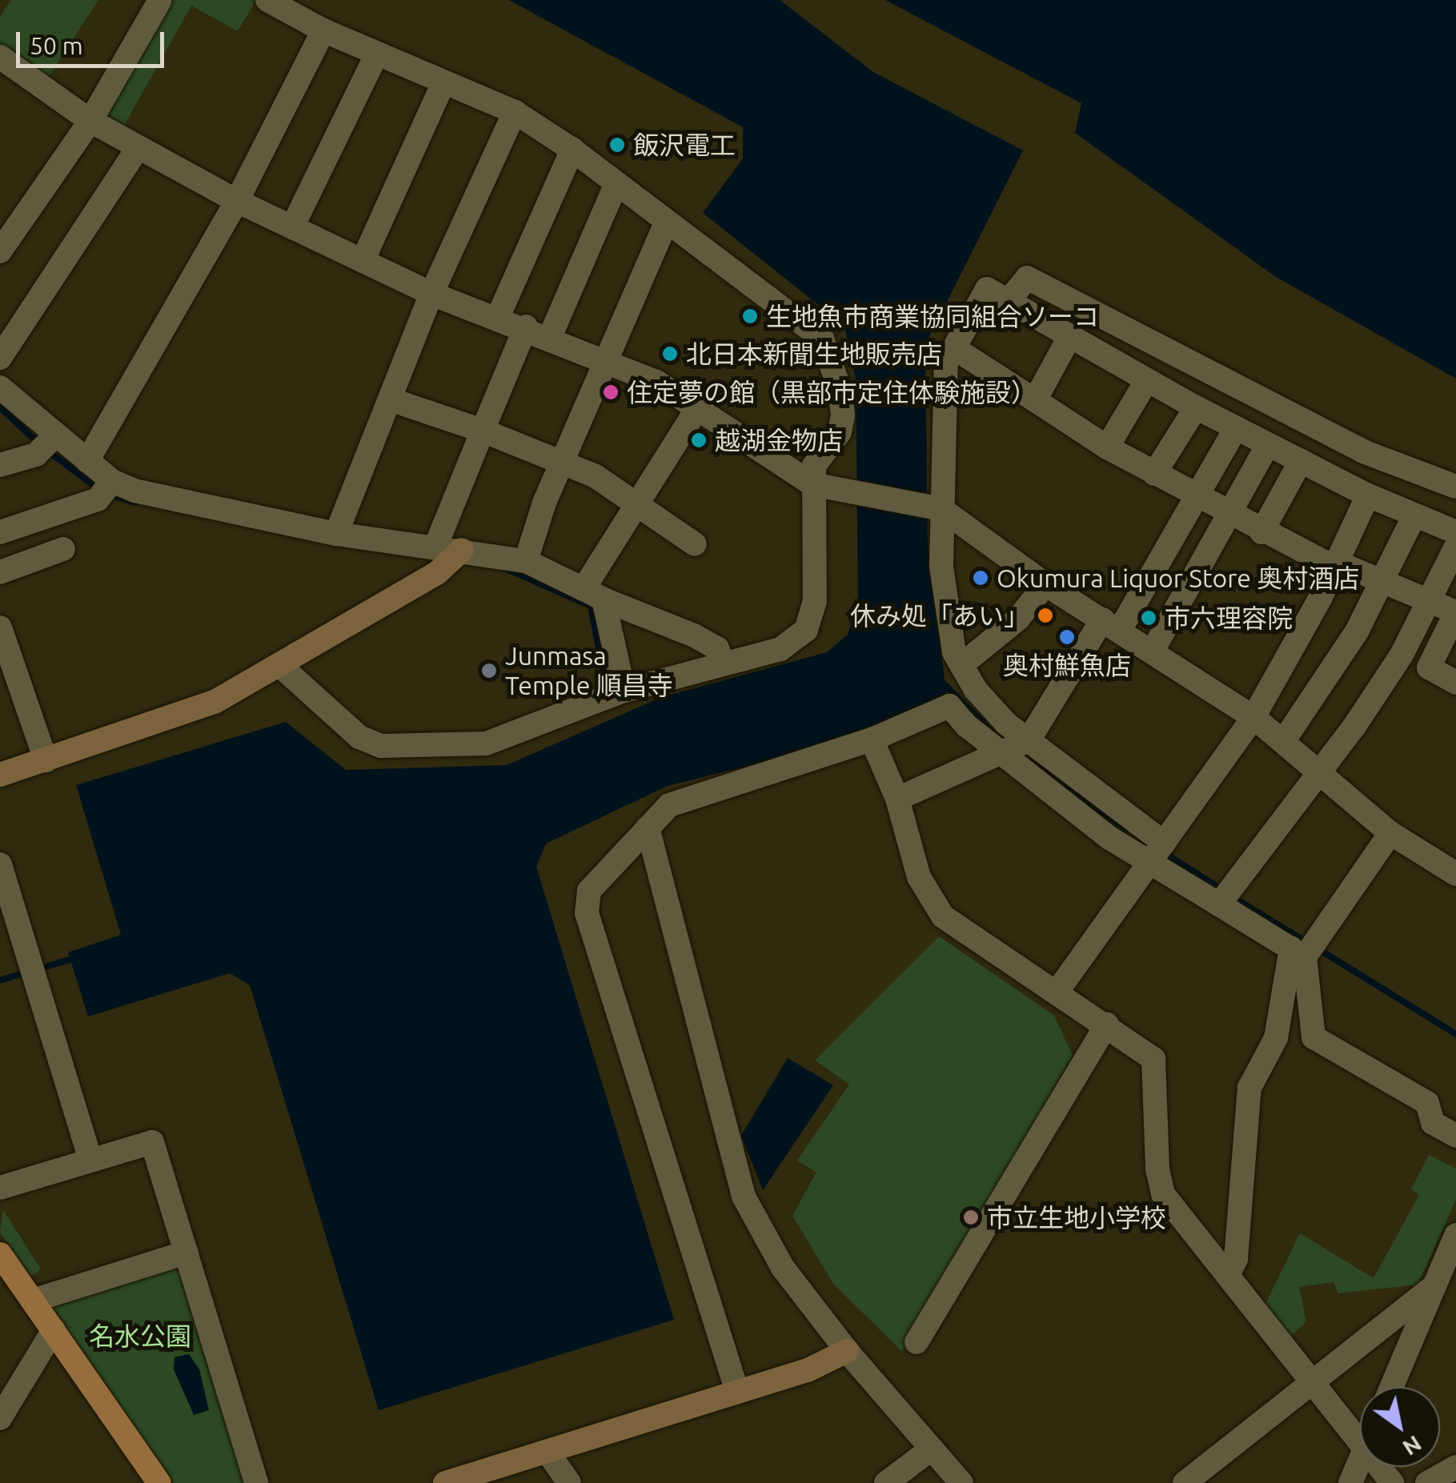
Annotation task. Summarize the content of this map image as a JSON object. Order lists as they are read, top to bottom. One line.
{"parks":["名水公園"],"places":["飯沢電工","生地魚市商業協同組合ソーコ","北日本新聞生地販売店","住定夢の館（黒部市定住体験施設）","越湖金物店","Okumura Liquor Store 奥村酒店","休み処「あい」","市六理容院","奥村鮮魚店","Junmasa Temple 順昌寺","市立生地小学校"],"scale_bar":"50 m","north":"bottom right"}
